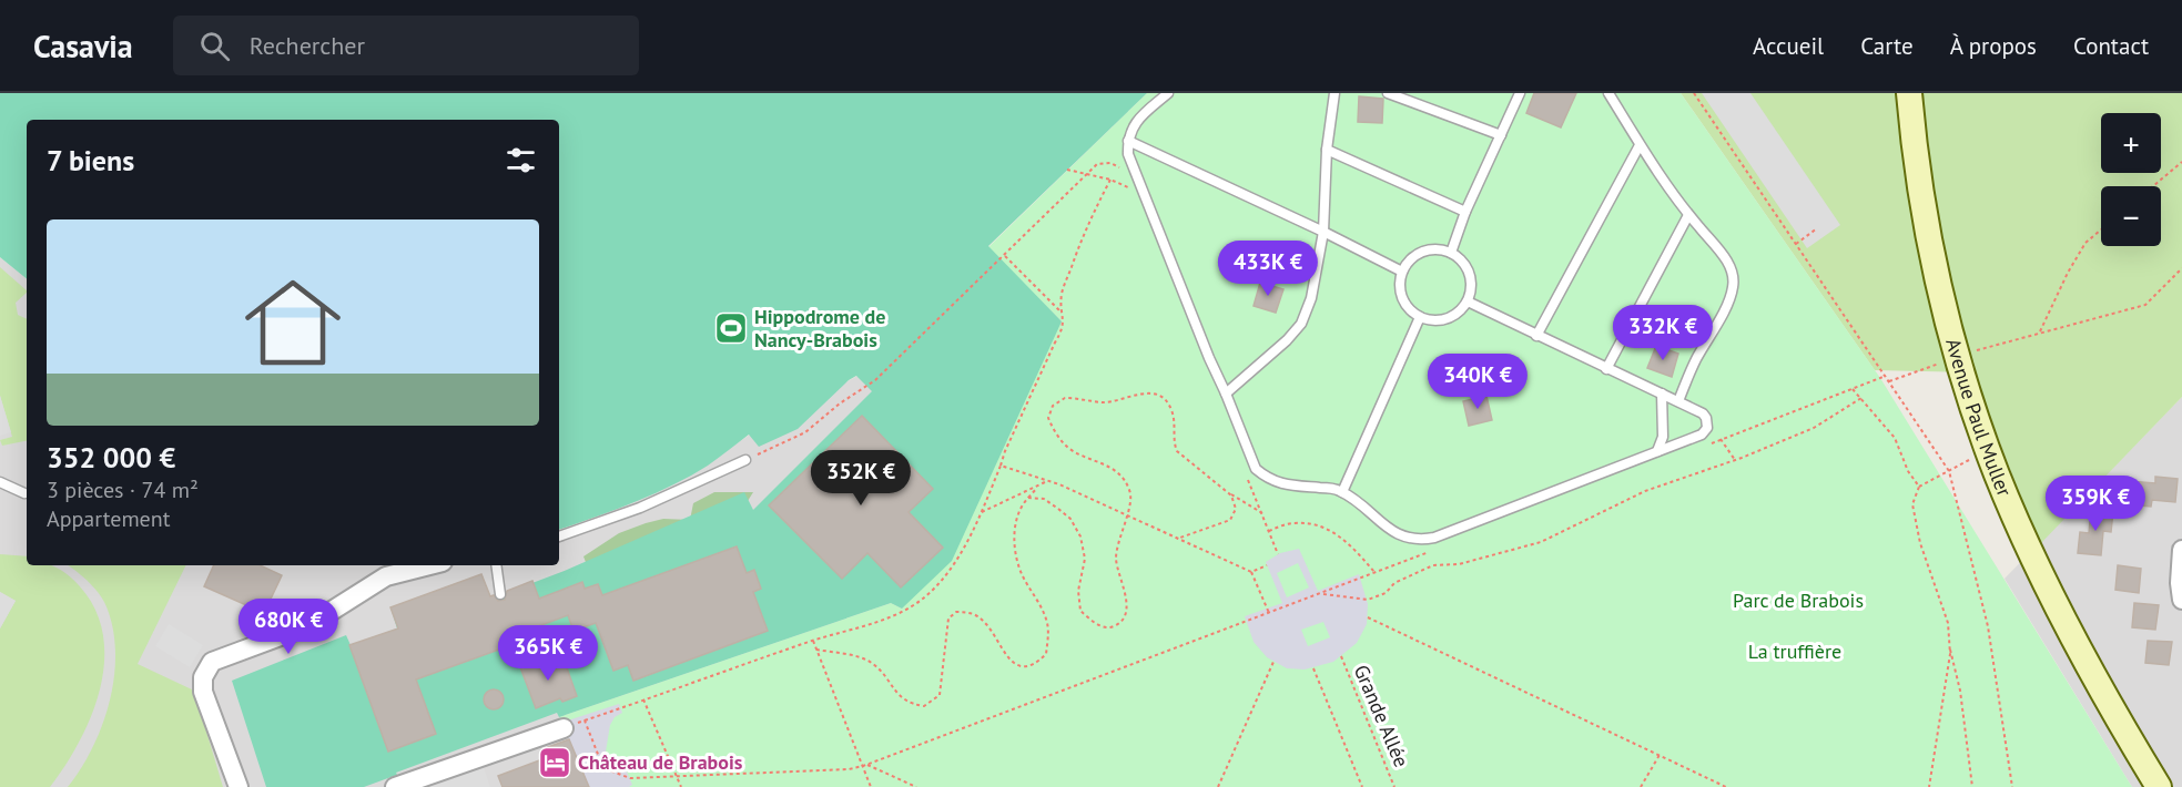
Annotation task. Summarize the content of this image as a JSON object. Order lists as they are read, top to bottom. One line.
{"streets":{"main road":["Avenue Paul Muller"],"path":["Grande Allée"]},"parks":["Parc de Brabois","La truffière"],"places":{"sports":["Hippodrome de Nancy-Brabois"],"hotel":["Château de Brabois"]},"page":{"header":"Casavia","search":"Rechercher","nav":["Accueil","Carte","À propos","Contact"],"map_buttons":["+","−"],"heading":"7 biens","list":[{"name":"352 000 €","note":"3 pièces · 74 m² · Appartement"}],"price":["433K €","332K €","340K €","352K €","359K €","680K €","365K €"]}}
